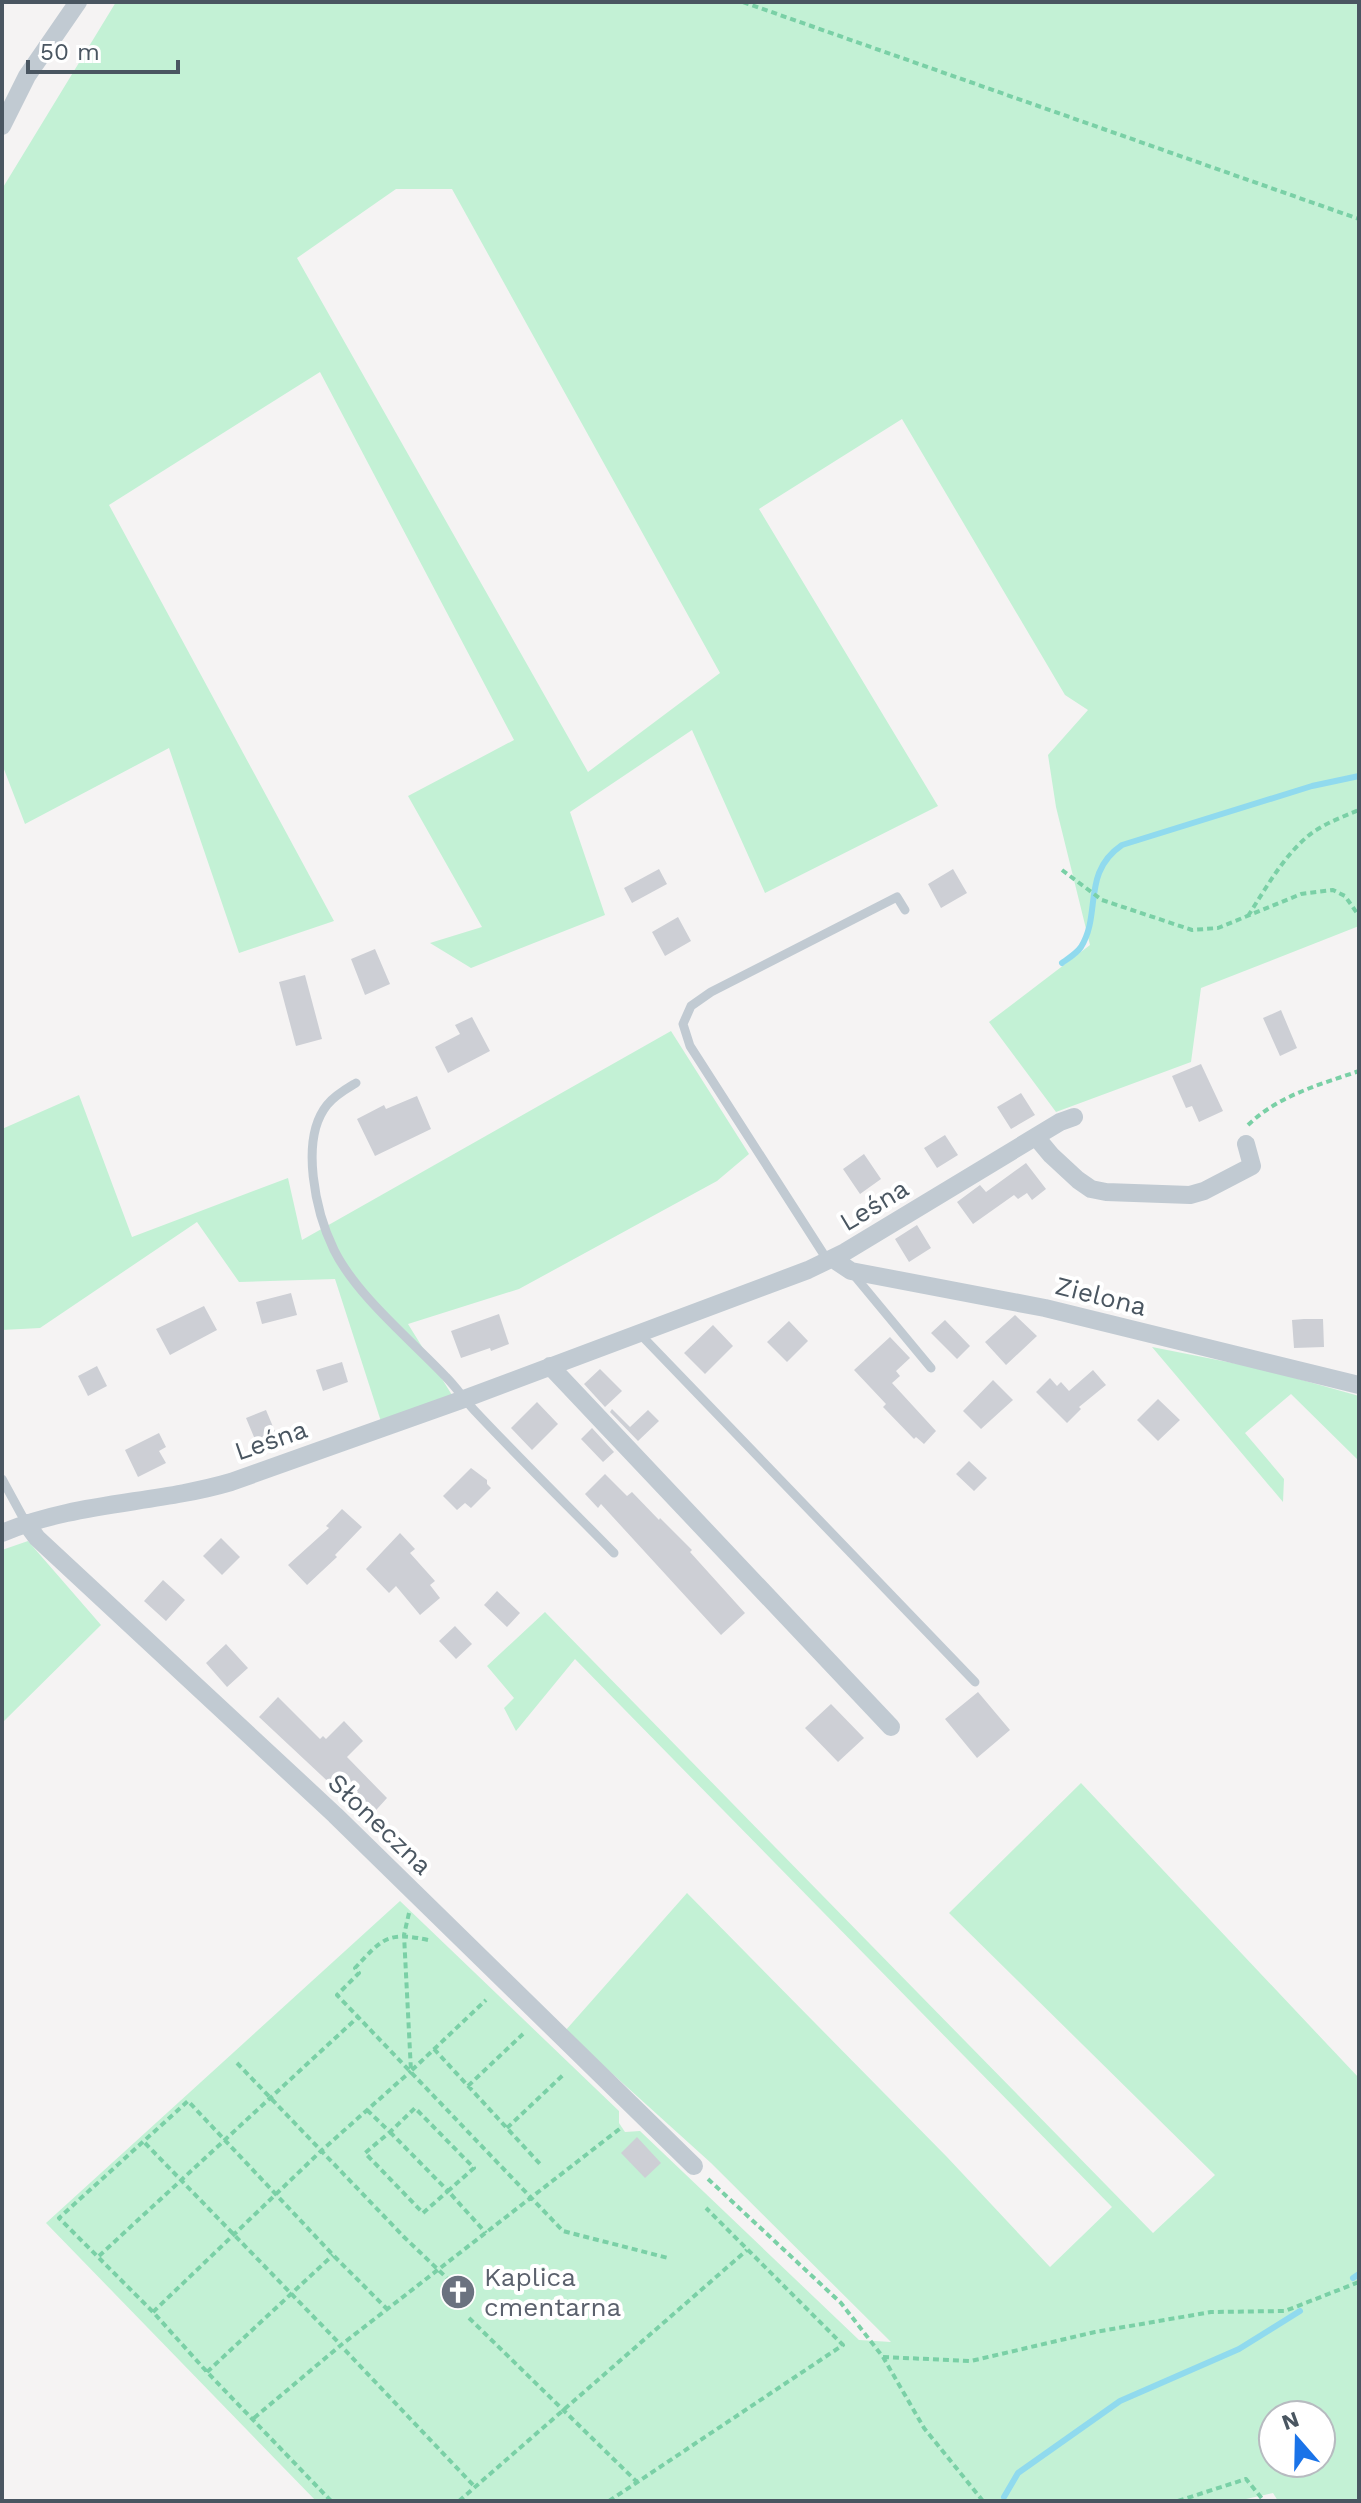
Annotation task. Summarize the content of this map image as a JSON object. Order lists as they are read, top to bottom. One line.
{"streets":{"street":["Leśna","Zielona","Słoneczna"]},"crossings":[["Leśna","Zielona"],["Leśna","Słoneczna"]],"places":{"church":["Kaplica cmentarna"]},"scale_bar":"50 m","north":"top"}
